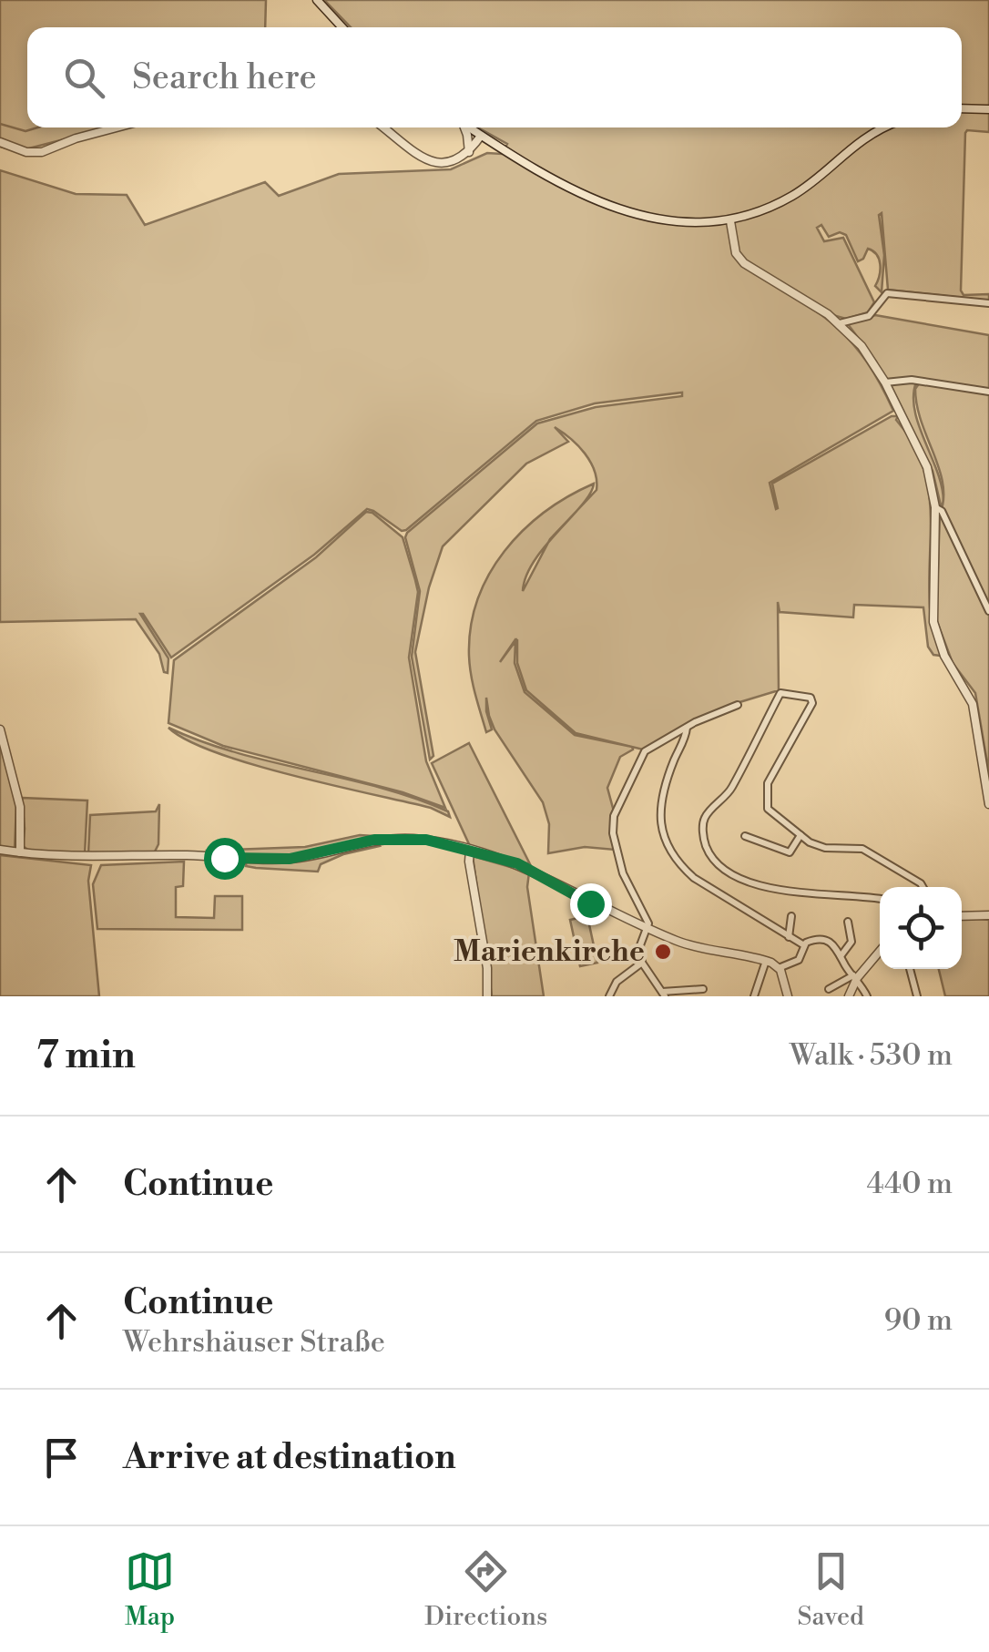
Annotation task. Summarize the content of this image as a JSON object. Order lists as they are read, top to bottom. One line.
{"places":["Marienkirche"],"page":{"search":"Search here","heading":["7 min","Walk · 530 m"],"list":[["Continue","440 m"],["Continue","Wehrshäuser Straße","90 m"],"Arrive at destination"],"nav":["Map","Directions","Saved"]}}
